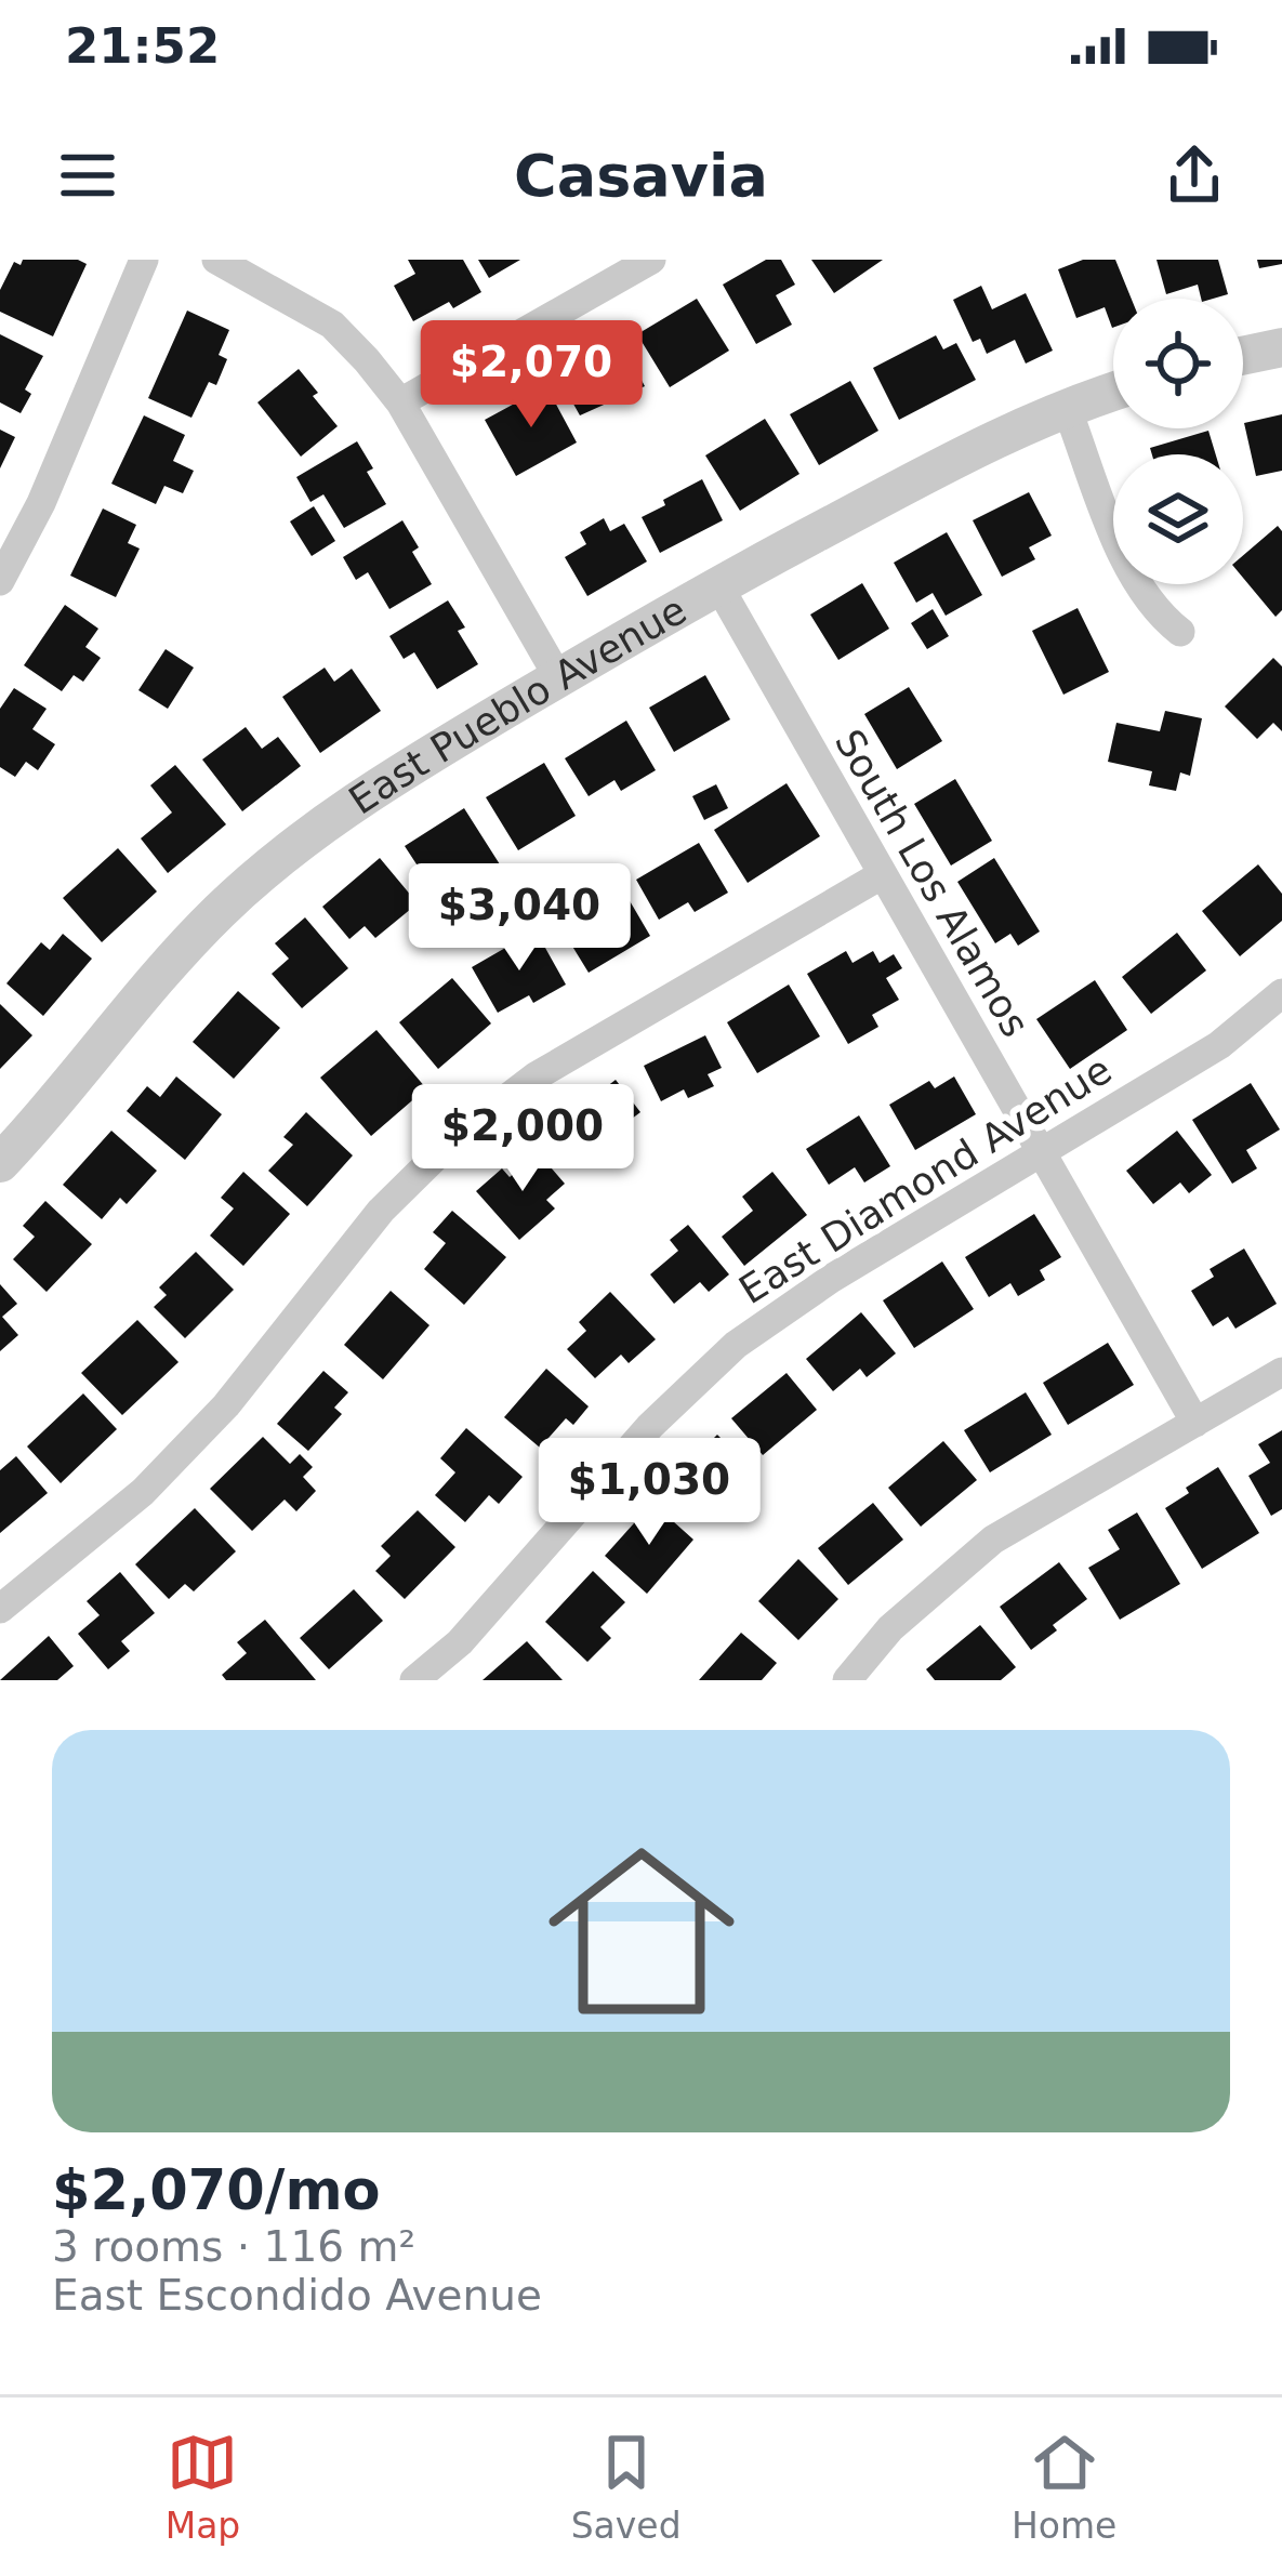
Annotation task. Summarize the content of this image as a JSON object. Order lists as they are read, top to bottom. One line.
{"streets":{"street":["East Pueblo Avenue","South Los Alamos","East Diamond Avenue"]},"crossings":[["East Pueblo Avenue","South Los Alamos"],["South Los Alamos","East Diamond Avenue"]],"page":{"status":"21:52","header":"Casavia","price":["$2,070","$3,040","$2,000","$1,030"],"list":[{"name":"$2,070/mo","note":"3 rooms · 116 m² · East Escondido Avenue"}],"tabs":["Map","Saved","Home"]}}
